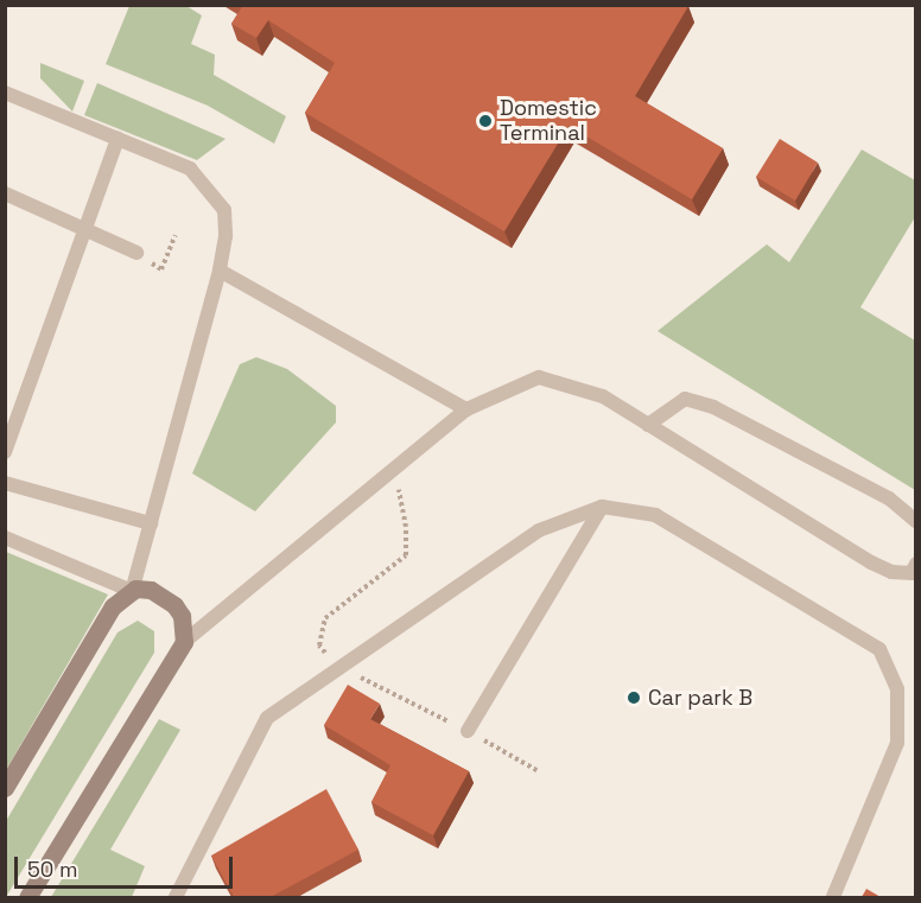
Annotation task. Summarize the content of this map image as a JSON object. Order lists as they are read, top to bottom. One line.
{"places":["Domestic Terminal","Car park B"],"scale_bar":"50 m"}
